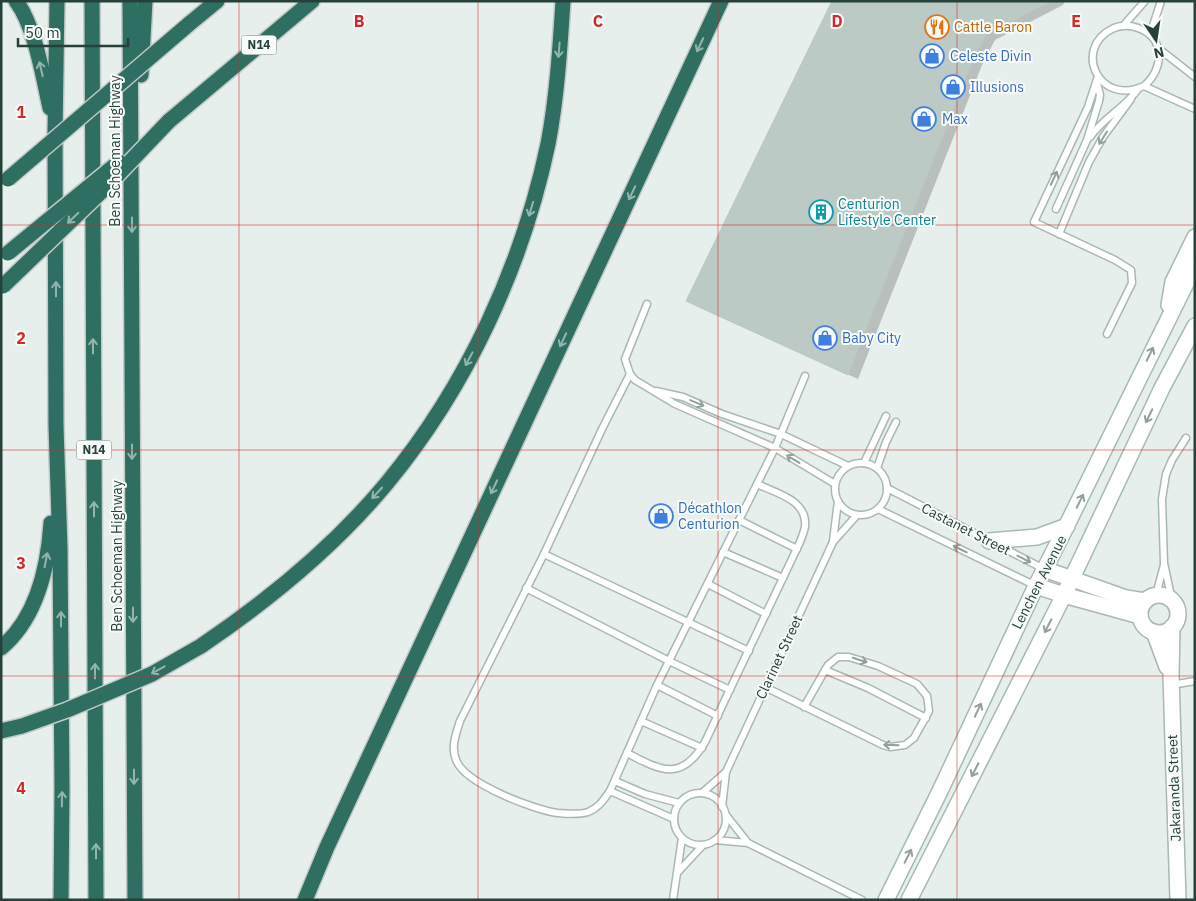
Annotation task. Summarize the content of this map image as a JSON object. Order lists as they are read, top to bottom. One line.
{"streets":{"highway":["N14","Ben Schoeman Highway"],"main road":["Lenchen Avenue","Jakaranda Street"],"lane":["Castanet Street","Clarinet Street"]},"crossings":[["Castanet Street","Lenchen Avenue"],["Castanet Street","Clarinet Street"]],"places":{"restaurant":["Cattle Baron"],"shop":["Celeste Divin","Illusions","Max","Baby City","Décathlon Centurion"],"building":["Centurion Lifestyle Center"]},"scale_bar":"50 m","north":"bottom","grid":{"columns":["B","C","D","E"],"rows":["1","2","3","4"]}}
